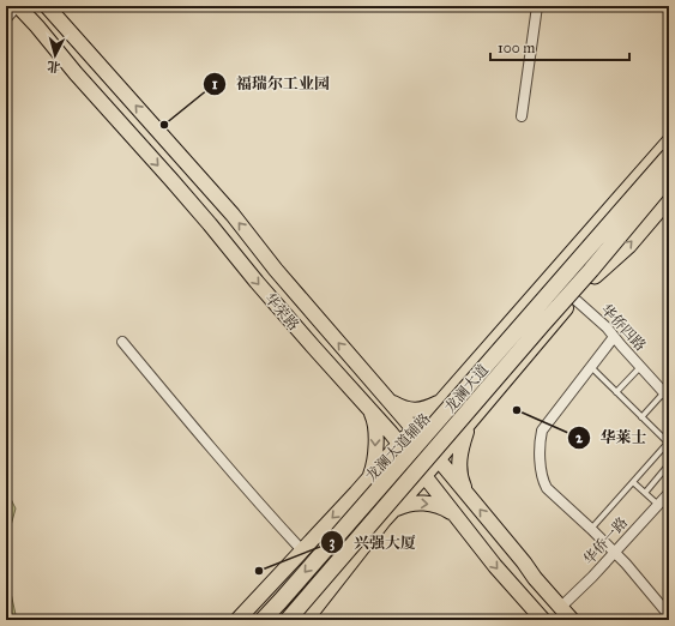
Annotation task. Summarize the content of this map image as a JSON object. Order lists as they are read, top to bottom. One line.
{"streets":{"highway":["龙澜大道"],"main road":["华荣路","龙澜大道辅路"],"street":["华侨四路","华侨一路"]},"crossings":[["华荣路","龙澜大道辅路"],["华荣路","华侨一路"],["龙澜大道","龙澜大道辅路"]],"places":["福瑞尔工业园","华莱士","兴强大厦"],"scale_bar":"100 m","north":"bottom"}
